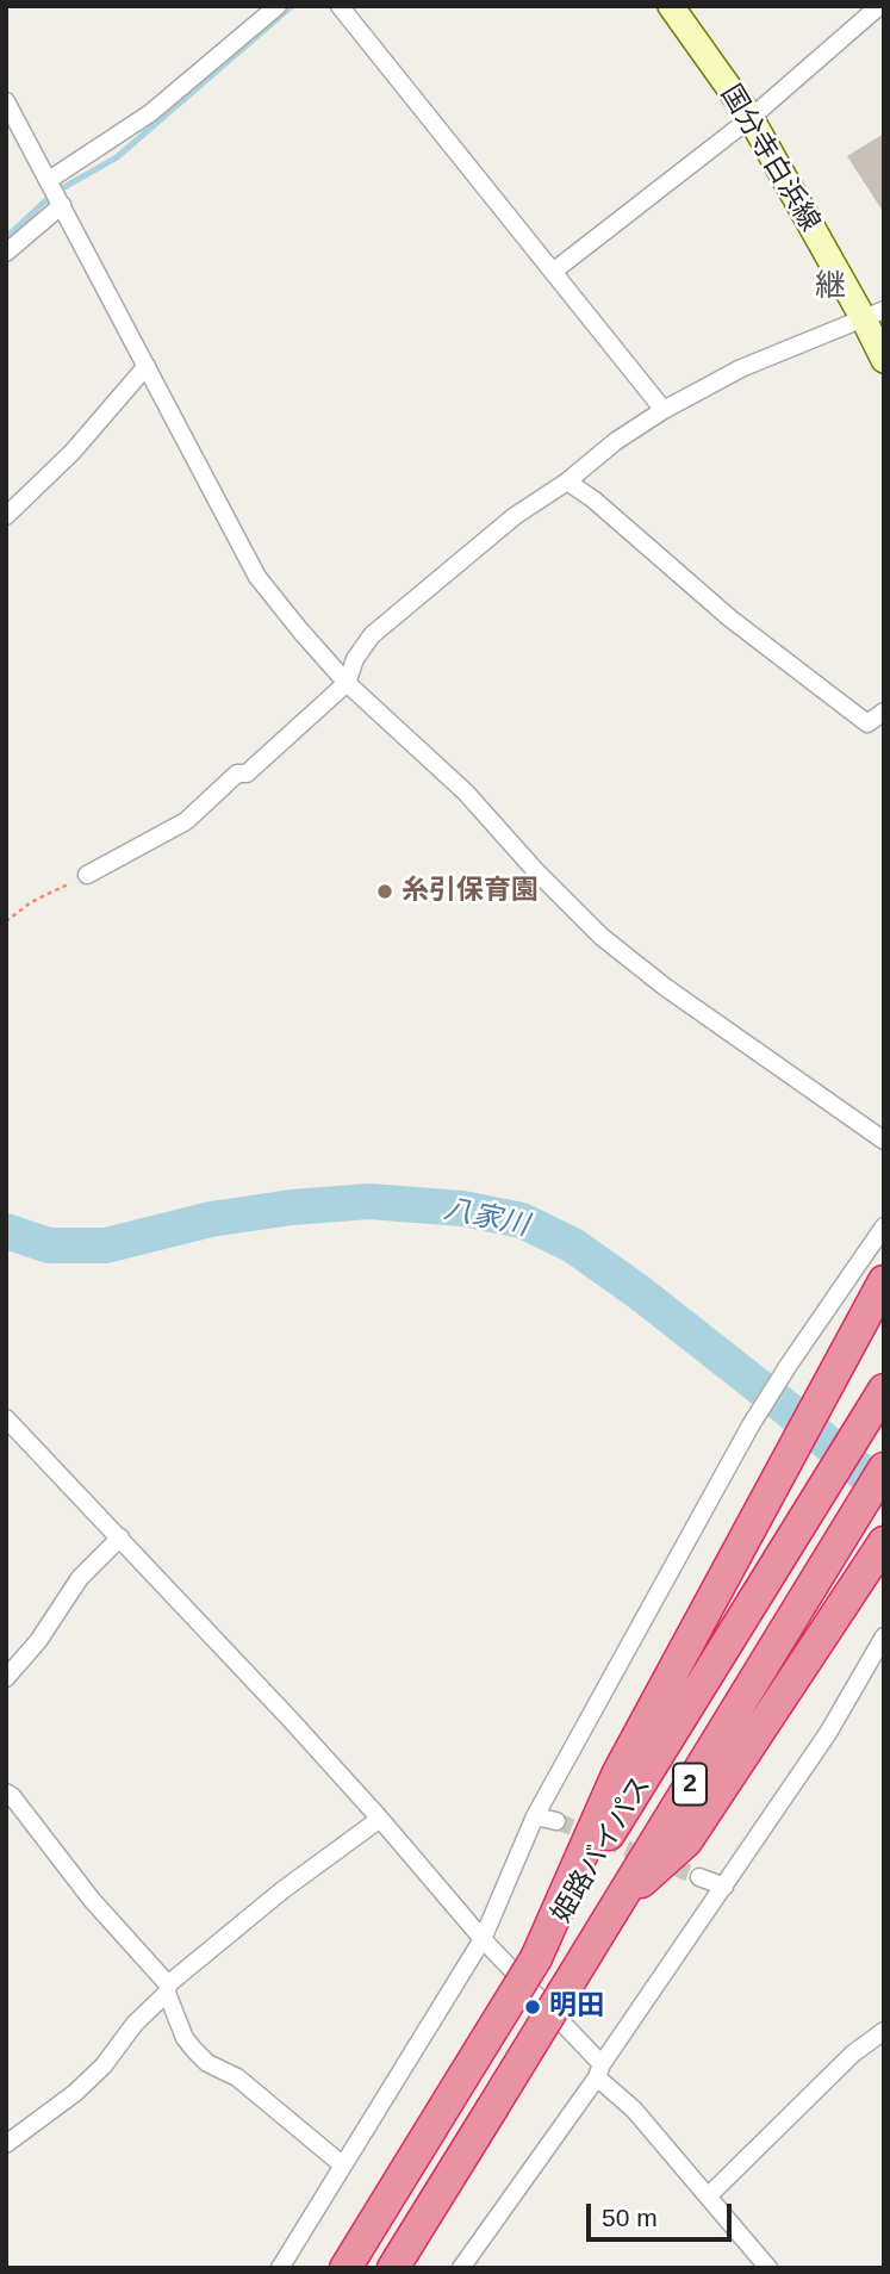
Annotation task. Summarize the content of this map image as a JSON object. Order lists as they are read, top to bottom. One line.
{"streets":{"highway":["2","姫路バイパス"],"main road":["国分寺白浜線"]},"districts":["継"],"water":["八家川"],"places":["糸引保育園","明田"],"scale_bar":"50 m"}
